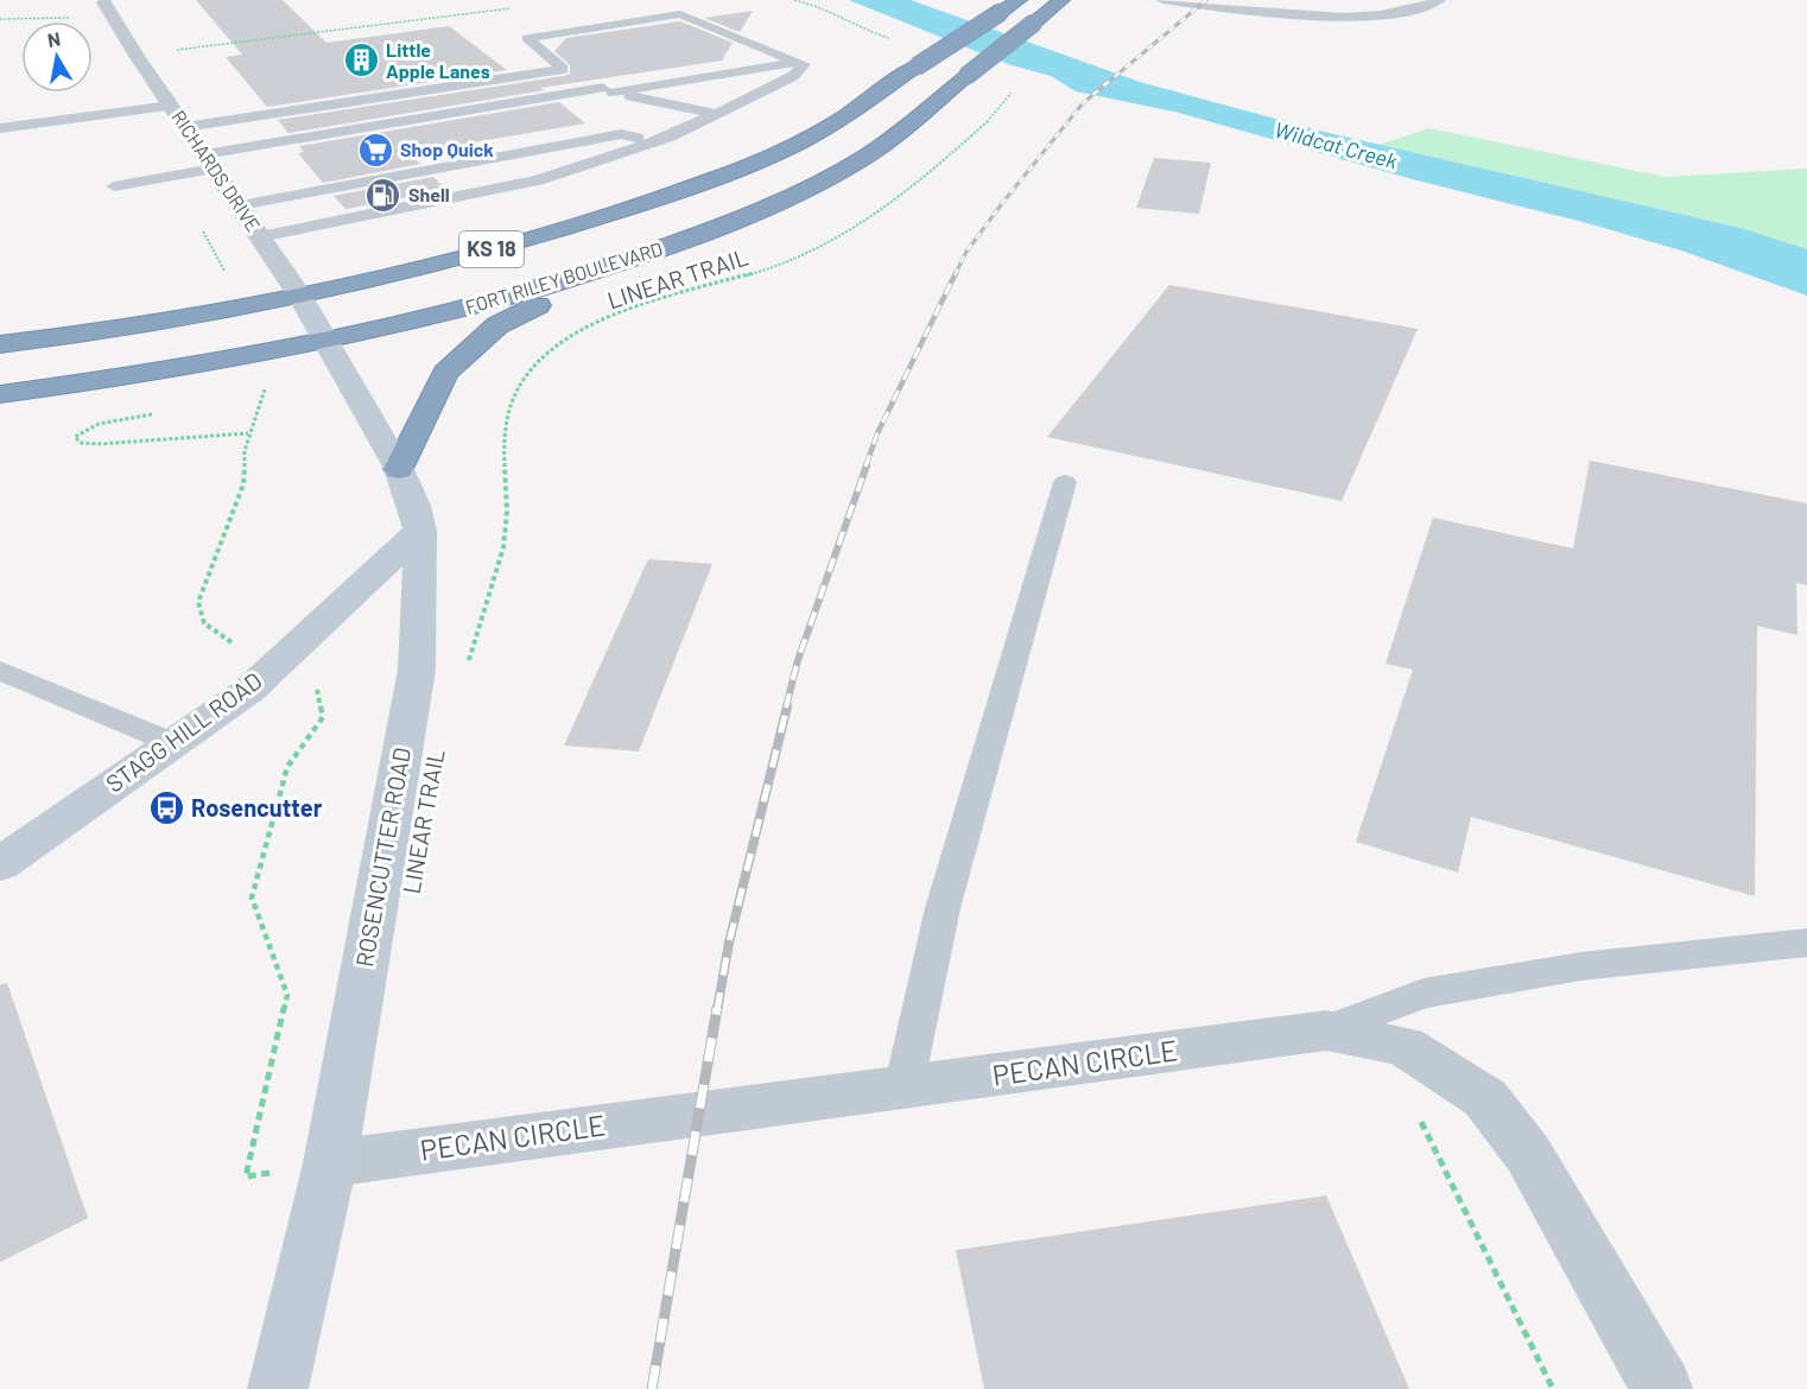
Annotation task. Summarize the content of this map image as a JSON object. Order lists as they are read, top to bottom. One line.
{"streets":{"highway":["KS 18","FORT RILEY BOULEVARD"],"street":["RICHARDS DRIVE","STAGG HILL ROAD","ROSENCUTTER ROAD","PECAN CIRCLE"],"path":["LINEAR TRAIL"]},"crossings":[["RICHARDS DRIVE","KS 18"],["RICHARDS DRIVE","FORT RILEY BOULEVARD"],["RICHARDS DRIVE","ROSENCUTTER ROAD"],["FORT RILEY BOULEVARD","ROSENCUTTER ROAD"],["STAGG HILL ROAD","ROSENCUTTER ROAD"],["ROSENCUTTER ROAD","PECAN CIRCLE"]],"water":["Wildcat Creek"],"places":{"building":["Little Apple Lanes"],"supermarket":["Shop Quick"],"fuel station":["Shell"],"bus stop":["Rosencutter"]},"north":"top"}
